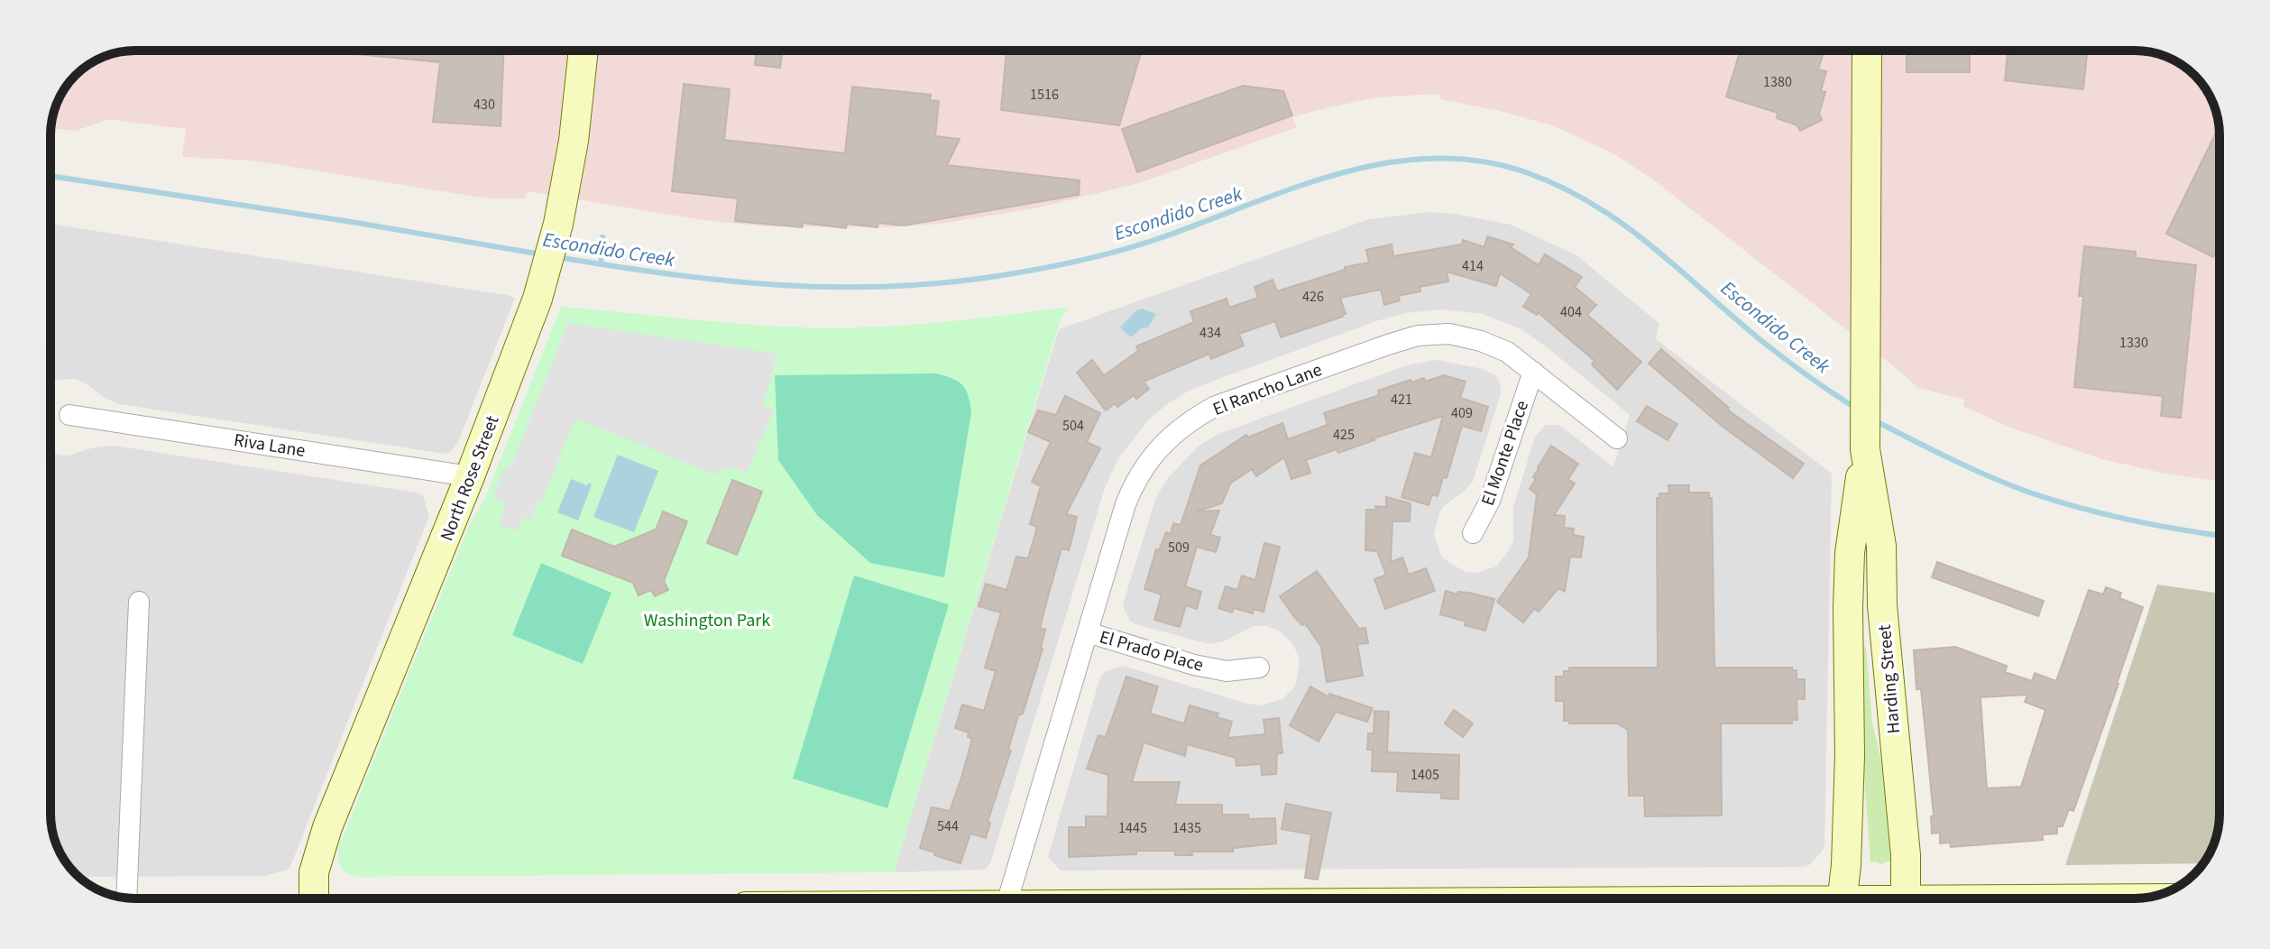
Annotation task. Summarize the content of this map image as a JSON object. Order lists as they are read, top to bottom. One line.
{"streets":{"street":["El Rancho Lane","Riva Lane","El Monte Place","North Rose Street","El Prado Place","Harding Street"]},"crossings":[["El Rancho Lane","El Monte Place"],["El Rancho Lane","El Prado Place"],["Riva Lane","North Rose Street"]],"water":["Escondido Creek"],"parks":["Washington Park"],"house_numbers":["1380","1516","430","414","426","404","434","1330","421","409","504","425","509","1405","544","1445","1435"]}
